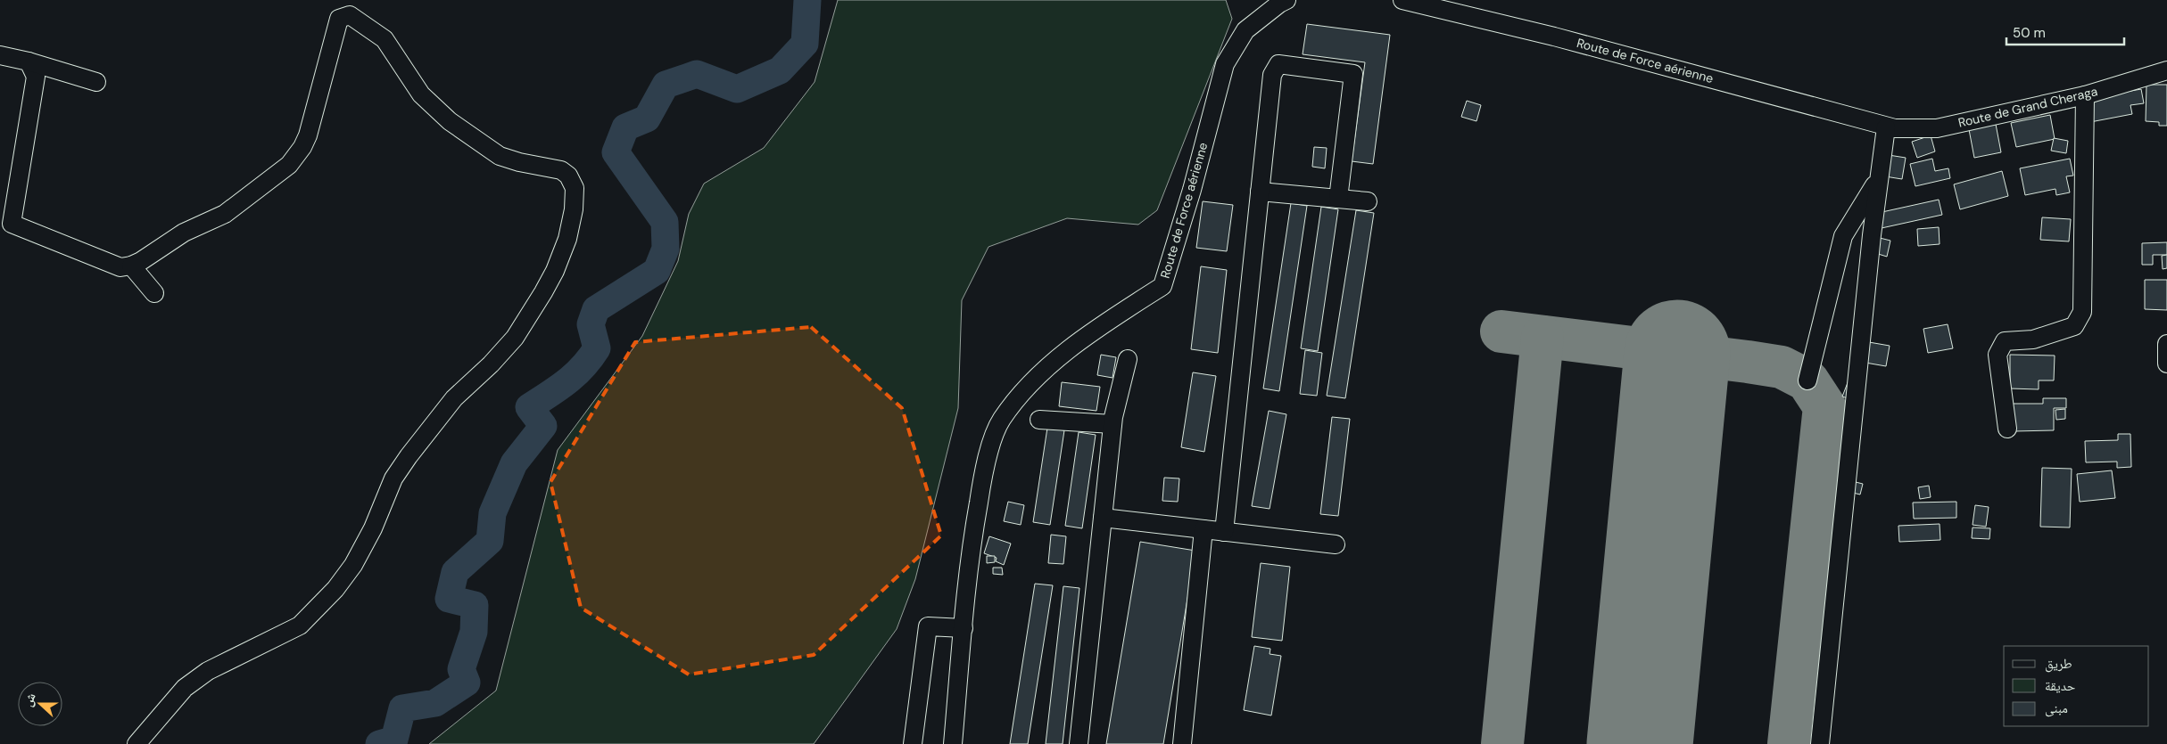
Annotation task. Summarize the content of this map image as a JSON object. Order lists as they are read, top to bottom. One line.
{"streets":{"street":["Route de Force aérienne","Route de Grand Cheraga"]},"crossings":[["Route de Force aérienne","Route de Grand Cheraga"]],"legend":["طريق","حديقة","مبنى"],"scale_bar":"50 m","north":"left"}
